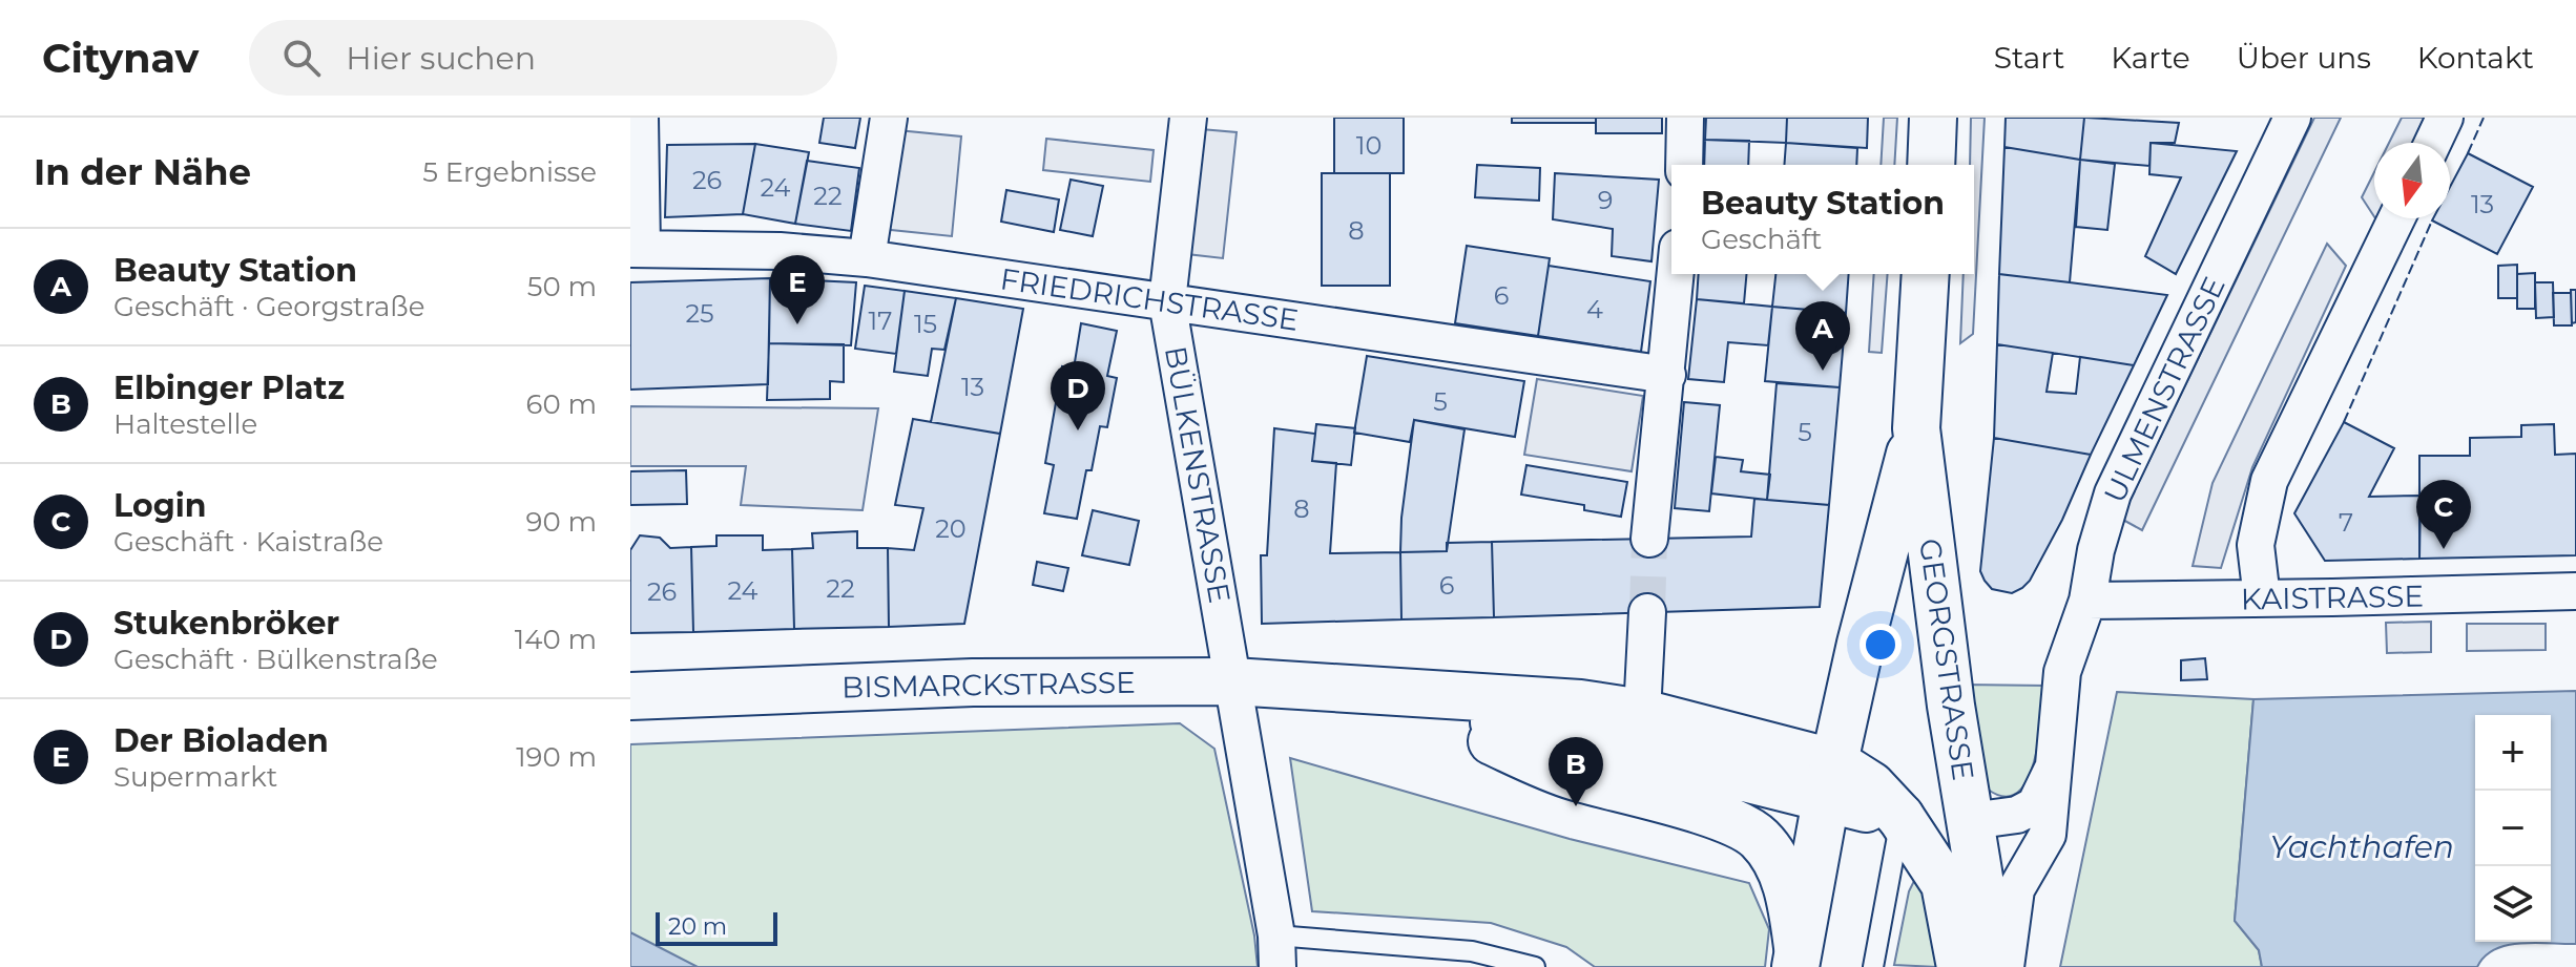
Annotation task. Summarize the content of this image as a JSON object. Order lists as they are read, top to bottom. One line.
{"streets":{"street":["FRIEDRICHSTRASSE","ULMENSTRASSE","BÜLKENSTRASSE","KAISTRASSE","GEORGSTRASSE","BISMARCKSTRASSE"]},"crossings":[["FRIEDRICHSTRASSE","BÜLKENSTRASSE"],["ULMENSTRASSE","KAISTRASSE"],["BÜLKENSTRASSE","BISMARCKSTRASSE"],["GEORGSTRASSE","BISMARCKSTRASSE"]],"water":["Yachthafen"],"house_numbers":["10","26","24","22","9","13","8","6","4","25","17","15","13","5","5","8","7","20","6","22","24","26"],"scale_bar":"20 m","north":"bottom","page":{"header":"Citynav","search":"Hier suchen","nav":["Start","Karte","Über uns","Kontakt"],"heading":["In der Nähe","5 Ergebnisse"],"popup":["Beauty Station","Geschäft"],"list":[{"mark":"A","name":"Beauty Station","note":"Geschäft · Georgstraße","value":"50 m"},{"mark":"B","name":"Elbinger Platz","note":"Haltestelle","value":"60 m"},{"mark":"C","name":"Login","note":"Geschäft · Kaistraße","value":"90 m"},{"mark":"D","name":"Stukenbröker","note":"Geschäft · Bülkenstraße","value":"140 m"},{"mark":"E","name":"Der Bioladen","note":"Supermarkt","value":"190 m"}],"pins":["E","A","D","C","B"],"map_buttons":["+","−"],"scale":"20 m"}}
